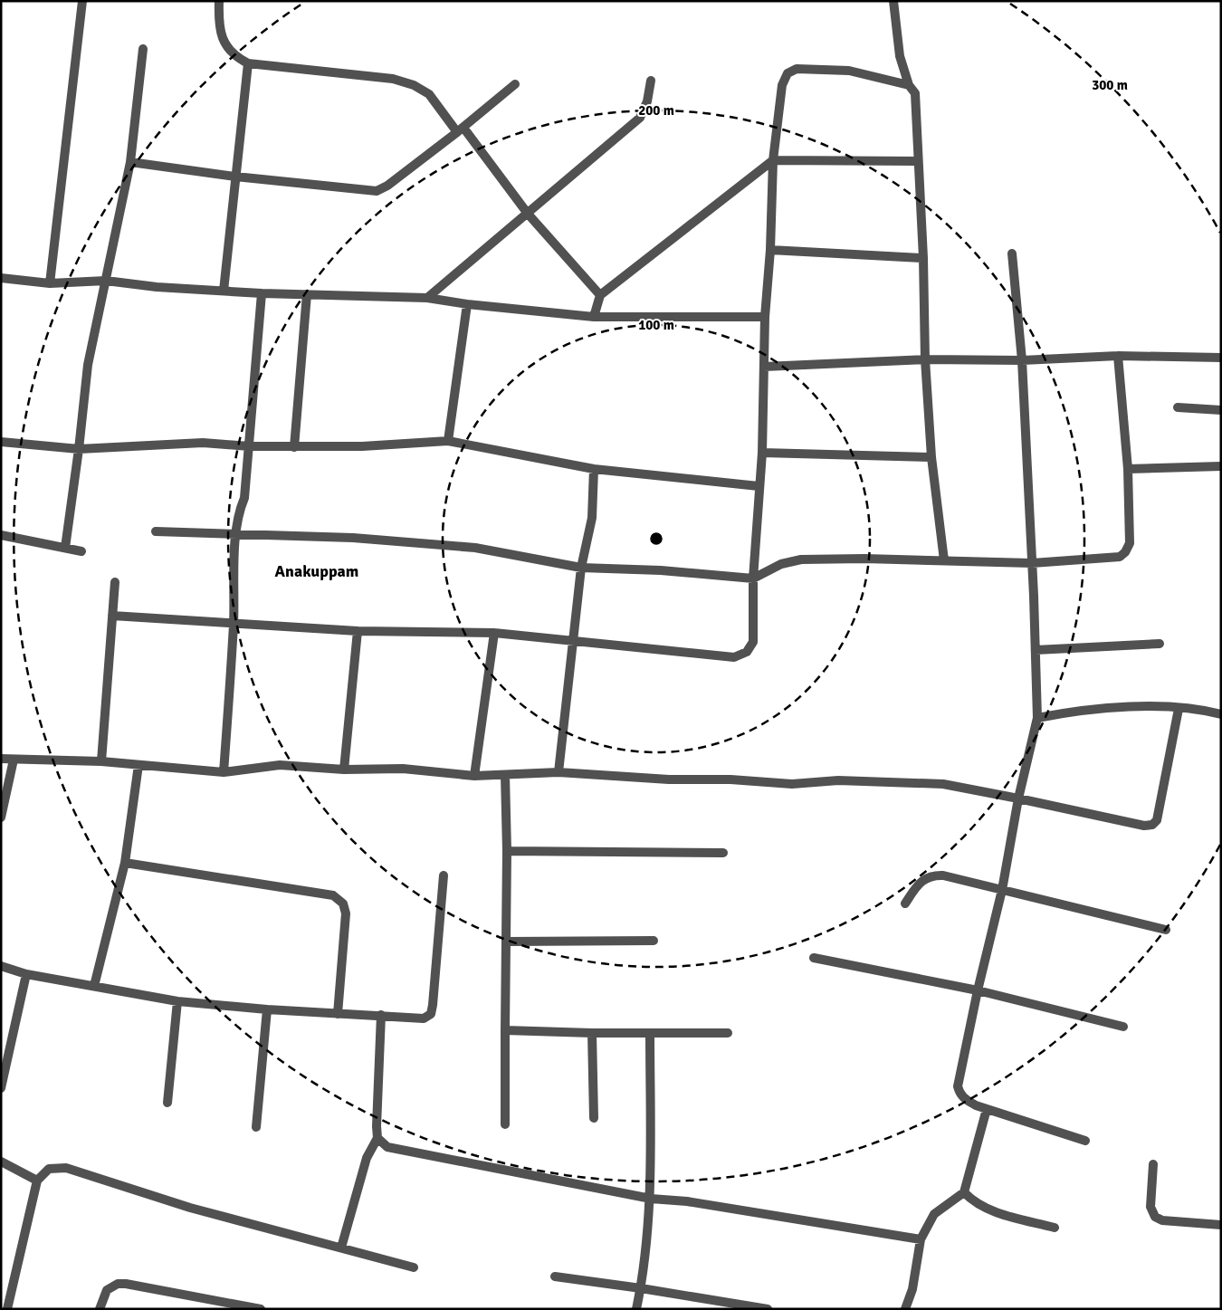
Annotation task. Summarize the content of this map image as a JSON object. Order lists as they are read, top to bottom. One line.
{"districts":["Anakuppam"],"rings":["300 m","200 m","100 m"]}
